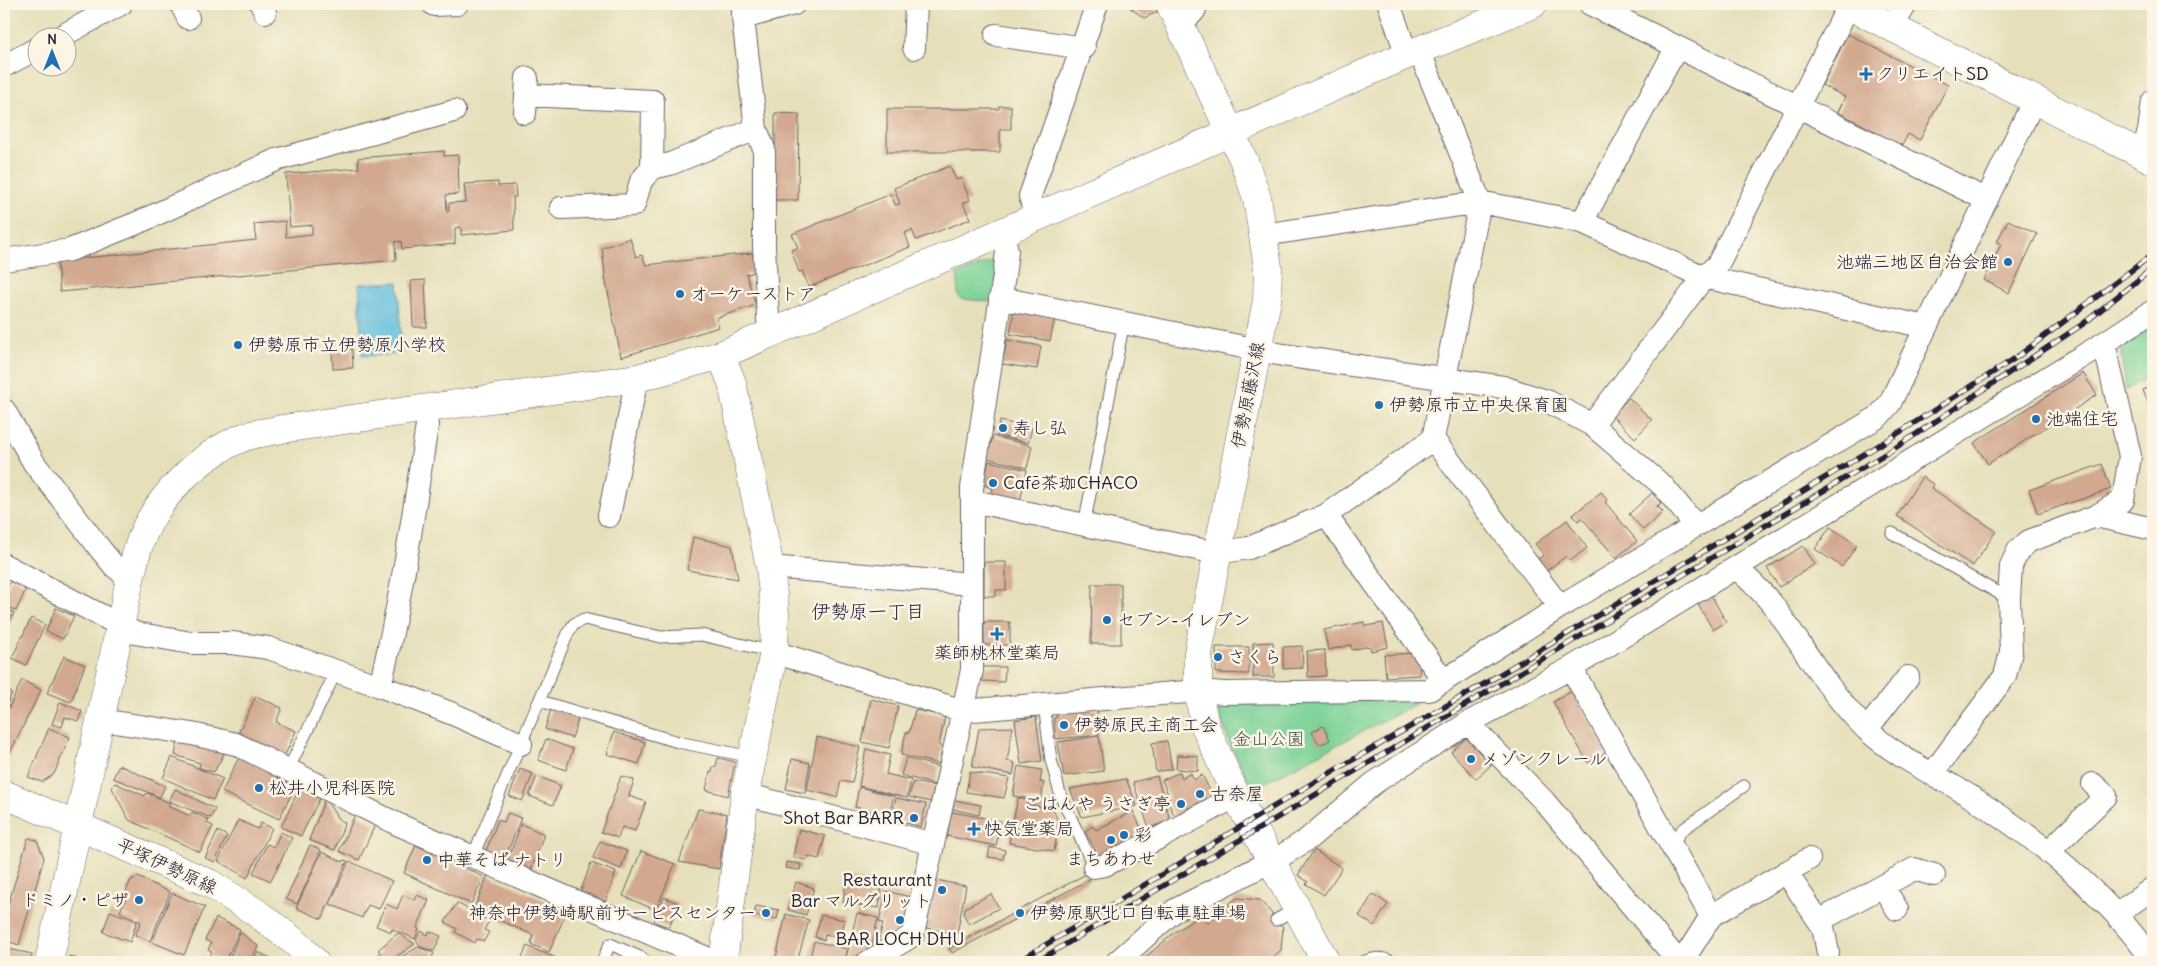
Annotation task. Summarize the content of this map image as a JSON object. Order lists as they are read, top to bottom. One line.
{"streets":{"street":["伊勢原藤沢線","平塚伊勢原線"]},"districts":["伊勢原一丁目"],"parks":["金山公園"],"places":{"health":["クリエイトSD","薬師桃林堂薬局","快気堂薬局"],"other":["池端三地区自治会館","オーケーストア","伊勢原市立伊勢原小学校","伊勢原市立中央保育園","池端住宅","寿し弘","Cafē茶珈CHACO","セブン-イレブン","さくら","伊勢原民主商工会","メゾンクレール","松井小児科医院","古奈屋","ごはんや うさぎ亭","Shot Bar BARR","彩","まちあわせ","中華そば ナトリ","Restaurant Bar マルグリット","ドミノ・ピザ","神奈中伊勢崎駅前サービスセンター","伊勢原駅北口自転車駐車場","BAR LOCH DHU"]},"north":"top"}
